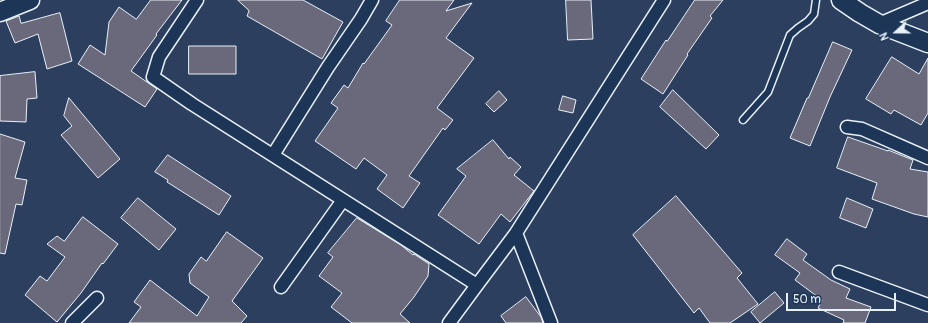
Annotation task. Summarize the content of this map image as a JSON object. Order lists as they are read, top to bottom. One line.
{"scale_bar":"50 m","north":"left"}
